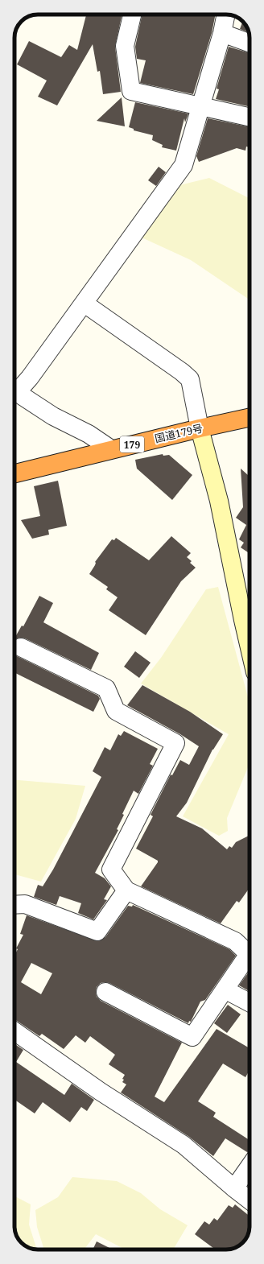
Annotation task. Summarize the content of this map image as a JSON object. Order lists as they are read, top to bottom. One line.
{"streets":{"highway":["国道179号","179"]}}
